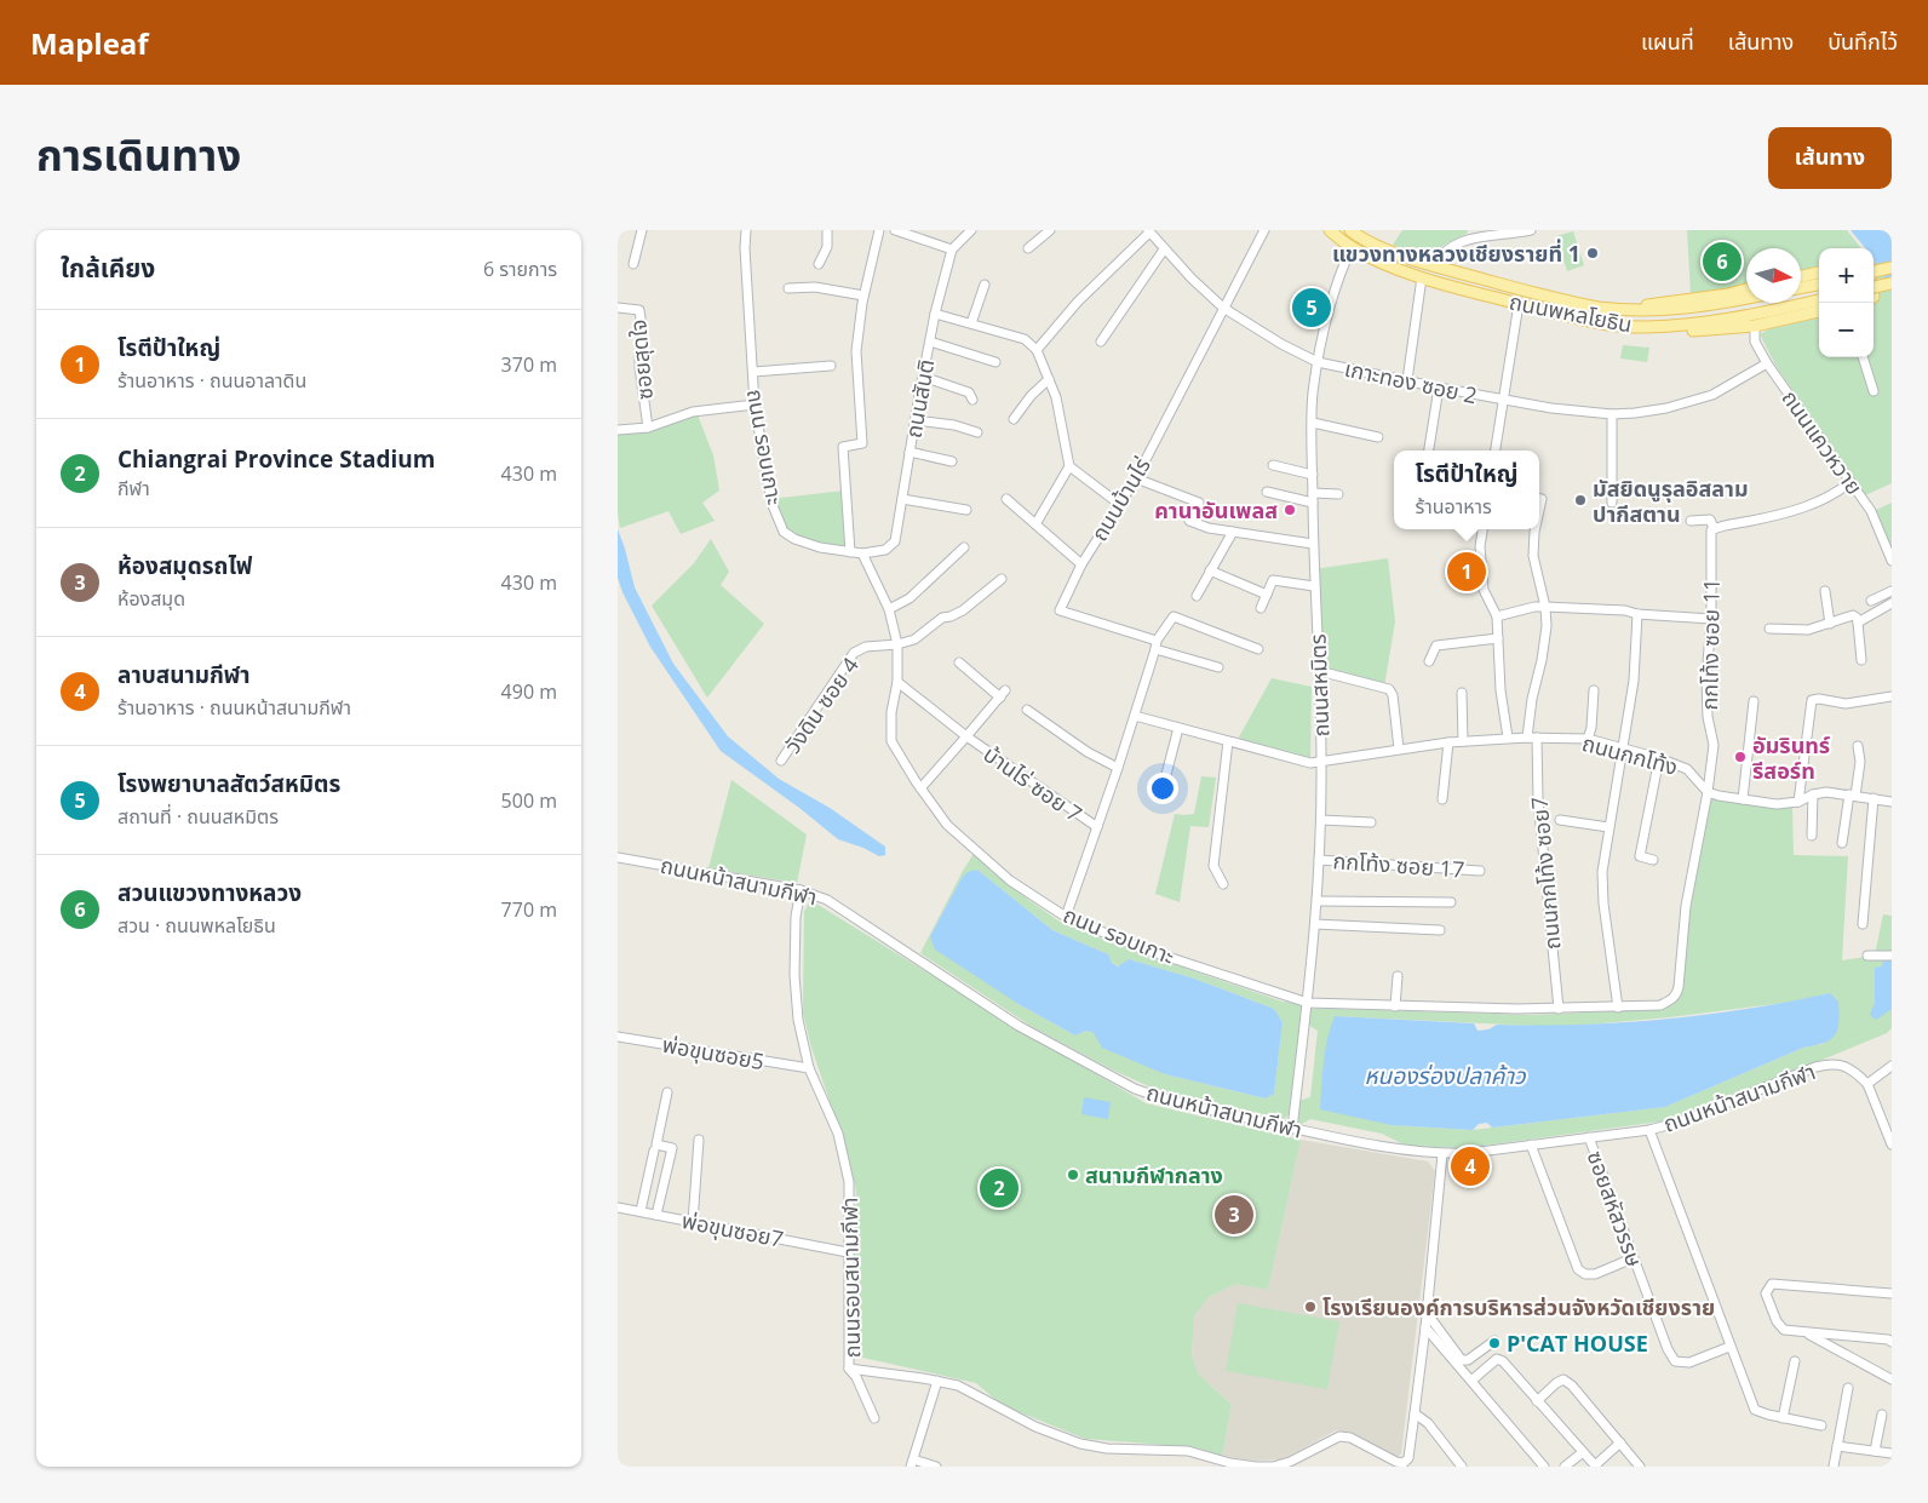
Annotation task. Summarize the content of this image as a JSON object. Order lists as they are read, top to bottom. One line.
{"streets":{"main road":["ถนนพหลโยธิน"],"street":["ซอยสุดใจ","เกาะทอง ซอย 2","ถนนสันติ","ถนนแควหวาย","ถนน รอบเกาะ","ถนนบ้านไร่","กกโท้ง ซอย 11","ถนนสหมิตร","วังดิน ซอย 4","ถนนกกโท้ง","บ้านไร่ ซอย 7","กกโท้ง ซอย 17","ถนนกกโท้ง ซอย7","ถนนหน้าสนามกีฬา","พ่อขุนซอย5","ซอยสหัสวรรษ","พ่อขุนซอย7","ถนนรอบสนามกีฬา"]},"crossings":[["ถนนพหลโยธิน","ถนนสหมิตร"],["เกาะทอง ซอย 2","ถนนแควหวาย"],["เกาะทอง ซอย 2","ถนนบ้านไร่"],["เกาะทอง ซอย 2","ถนนสหมิตร"],["ถนนสันติ","ถนน รอบเกาะ"],["ถนน รอบเกาะ","กกโท้ง ซอย 11"],["ถนน รอบเกาะ","ถนนสหมิตร"],["ถนน รอบเกาะ","วังดิน ซอย 4"],["ถนน รอบเกาะ","บ้านไร่ ซอย 7"],["ถนน รอบเกาะ","ถนนกกโท้ง ซอย7"],["กกโท้ง ซอย 11","ถนนกกโท้ง"],["ถนนสหมิตร","ถนนกกโท้ง"],["ถนนสหมิตร","กกโท้ง ซอย 17"],["ถนนสหมิตร","ถนนหน้าสนามกีฬา"],["ถนนกกโท้ง","ถนนกกโท้ง ซอย7"],["ถนนหน้าสนามกีฬา","ซอยสหัสวรรษ"],["ถนนหน้าสนามกีฬา","ถนนรอบสนามกีฬา"],["พ่อขุนซอย5","ถนนรอบสนามกีฬา"],["พ่อขุนซอย7","ถนนรอบสนามกีฬา"]],"water":["หนองร่องปลาค้าว"],"places":["แขวงทางหลวงเชียงรายที่ 1","มัสยิดนูรุลอิสลาม ปากีสตาน","คานาอันเพลส","อัมรินทร์ รีสอร์ท","สนามกีฬากลาง","โรงเรียนองค์การบริหารส่วนจังหวัดเชียงราย","P'CAT HOUSE"],"north":"right","page":{"header":"Mapleaf","nav":["แผนที่","เส้นทาง","บันทึกไว้"],"title":"การเดินทาง","buttons":"เส้นทาง","heading":["ใกล้เคียง","6 รายการ"],"pins":["6","5","1","4","2","3"],"map_buttons":["+","−"],"list":[{"mark":"1","name":"โรตีป้าใหญ่","note":"ร้านอาหาร · ถนนอาลาดิน","value":"370 m"},{"mark":"2","name":"Chiangrai Province Stadium","note":"กีฬา","value":"430 m"},{"mark":"3","name":"ห้องสมุดรถไฟ","note":"ห้องสมุด","value":"430 m"},{"mark":"4","name":"ลาบสนามกีฬา","note":"ร้านอาหาร · ถนนหน้าสนามกีฬา","value":"490 m"},{"mark":"5","name":"โรงพยาบาลสัตว์สหมิตร","note":"สถานที่ · ถนนสหมิตร","value":"500 m"},{"mark":"6","name":"สวนแขวงทางหลวง","note":"สวน · ถนนพหลโยธิน","value":"770 m"}],"popup":["โรตีป้าใหญ่","ร้านอาหาร"]}}
